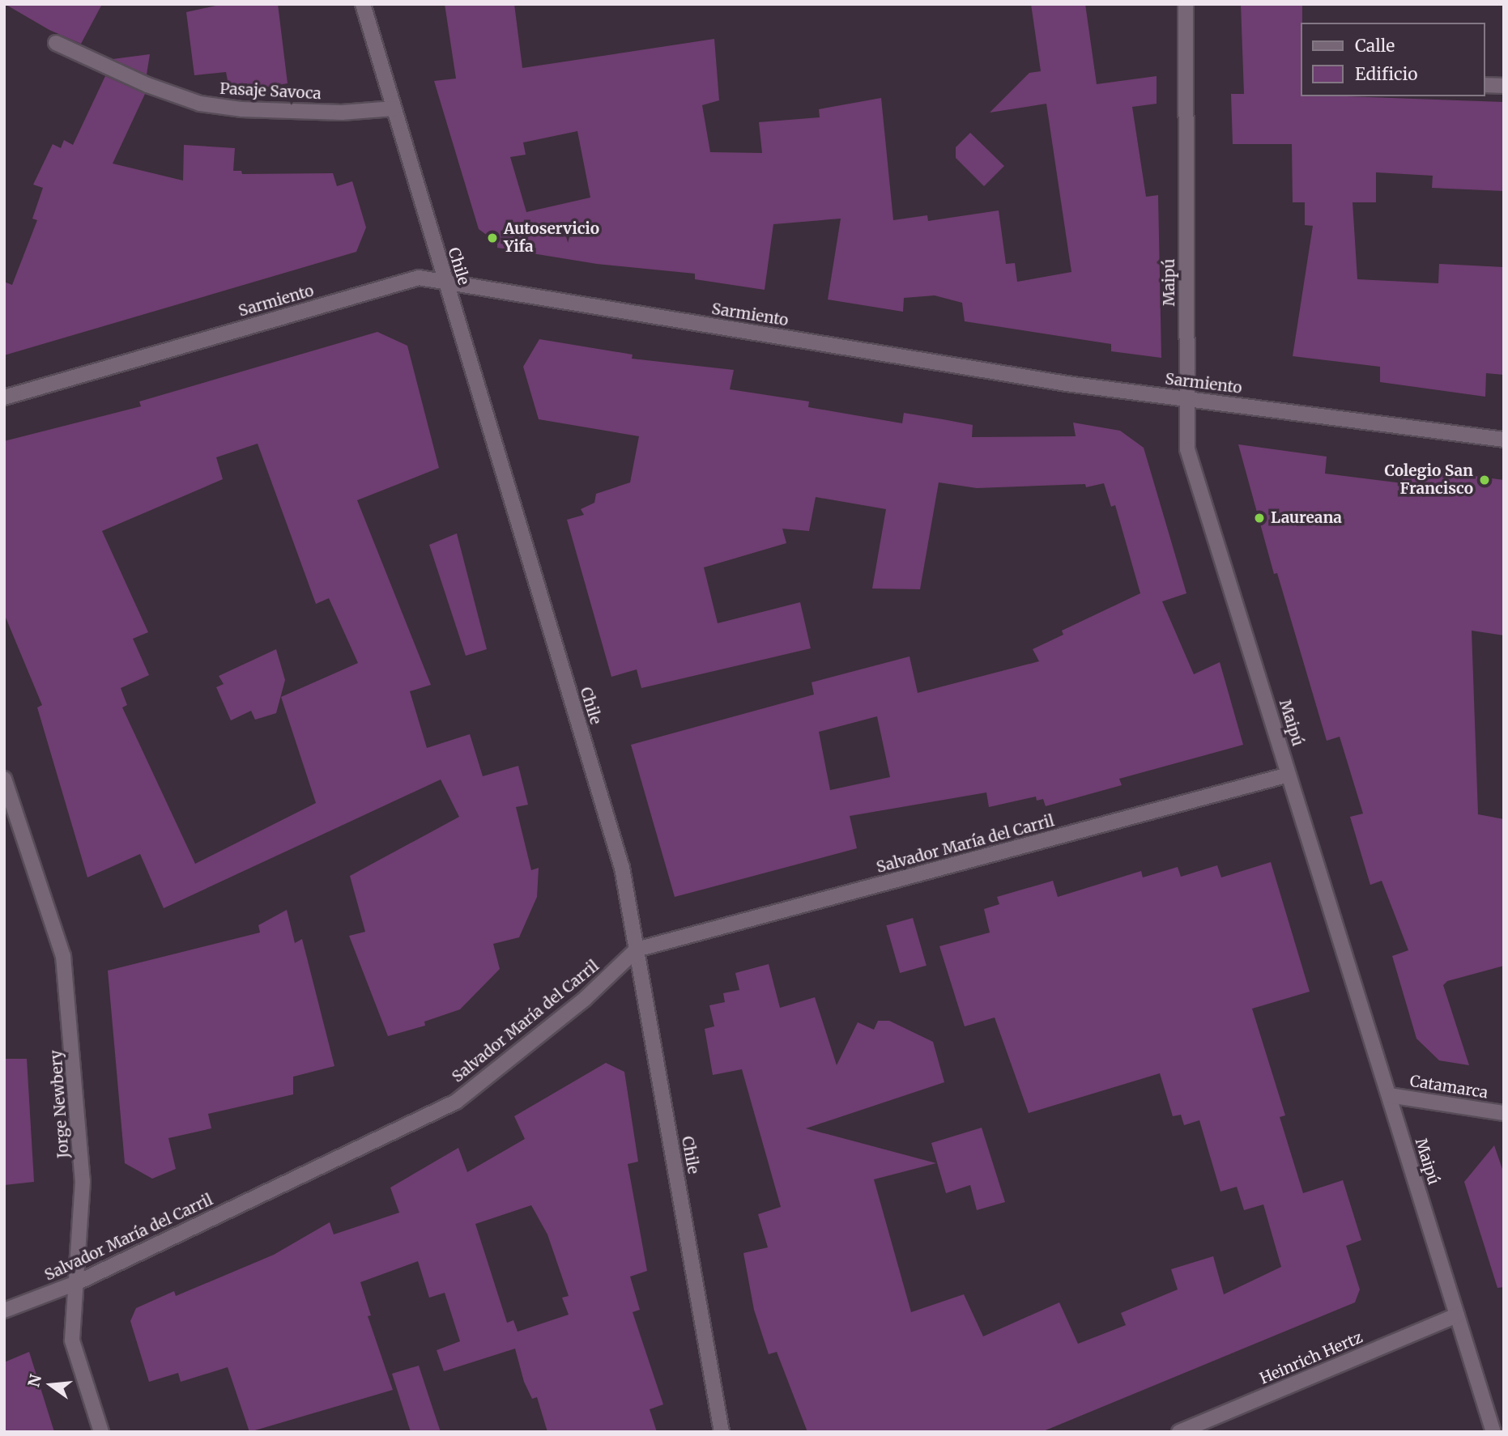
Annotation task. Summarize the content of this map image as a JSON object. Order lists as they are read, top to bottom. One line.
{"streets":{"street":["Pasaje Savoca","Chile","Maipú","Sarmiento","Salvador María del Carril","Catamarca","Jorge Newbery","Heinrich Hertz"]},"crossings":[["Pasaje Savoca","Chile"],["Chile","Sarmiento"],["Chile","Salvador María del Carril"],["Maipú","Sarmiento"],["Maipú","Salvador María del Carril"],["Maipú","Catamarca"],["Maipú","Heinrich Hertz"],["Salvador María del Carril","Jorge Newbery"]],"places":["Autoservicio Yifa","Colegio San Francisco","Laureana"],"legend":["Calle","Edificio"],"north":"left"}
